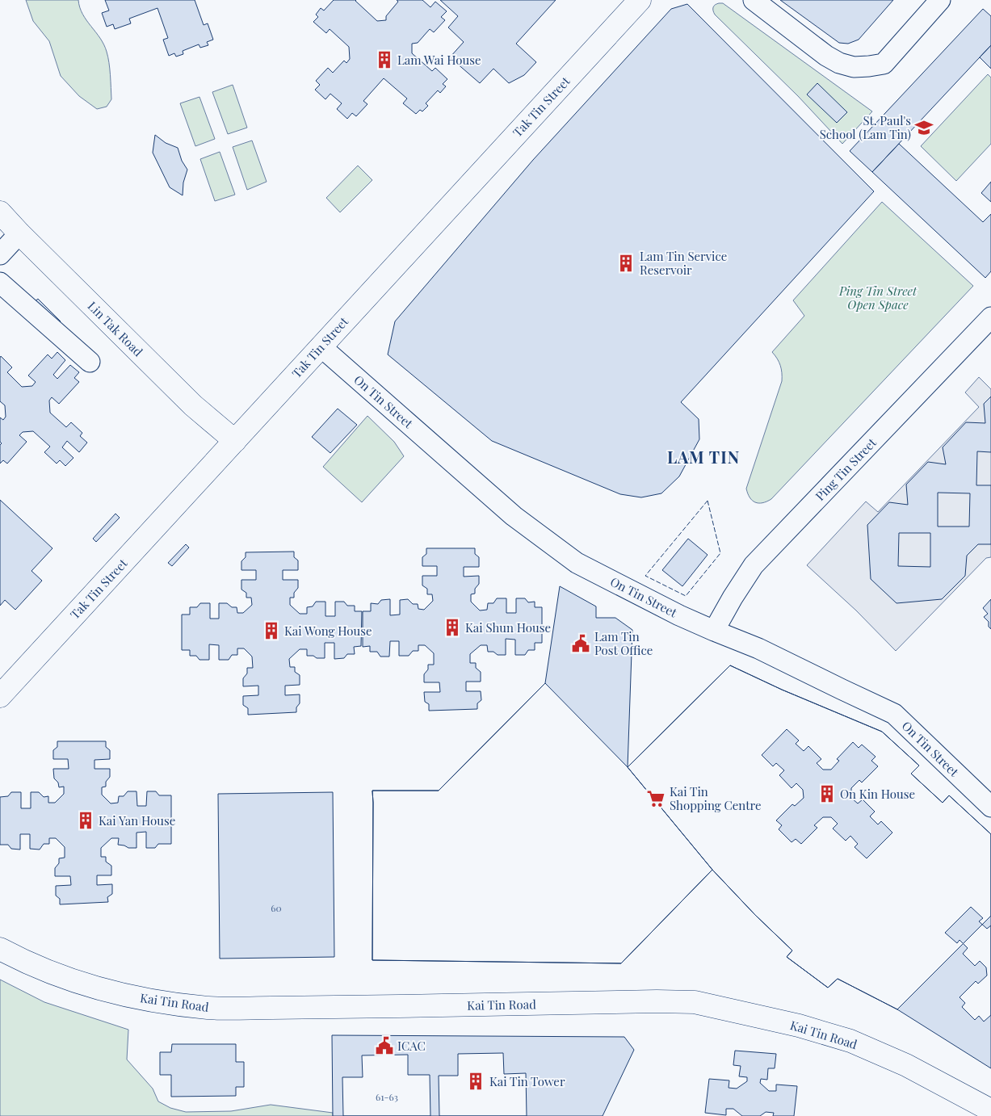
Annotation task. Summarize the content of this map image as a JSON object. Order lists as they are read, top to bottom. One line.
{"streets":{"street":["Tak Tin Street","Lin Tak Road","On Tin Street","Ping Tin Street","Kai Tin Road"]},"crossings":[["Tak Tin Street","Lin Tak Road"],["Tak Tin Street","On Tin Street"],["On Tin Street","Ping Tin Street"]],"districts":["LAM TIN"],"parks":["Ping Tin Street Open Space"],"places":{"building":["Lam Wai House","Lam Tin Service Reservoir","Kai Shun House","Kai Wong House","On Kin House","Kai Yan House","Kai Tin Tower"],"school or university":["St. Paul's School (Lam Tin)"],"public building":["Lam Tin Post Office","ICAC"],"supermarket":["Kai Tin Shopping Centre"]},"house_numbers":["60","61-63"]}
